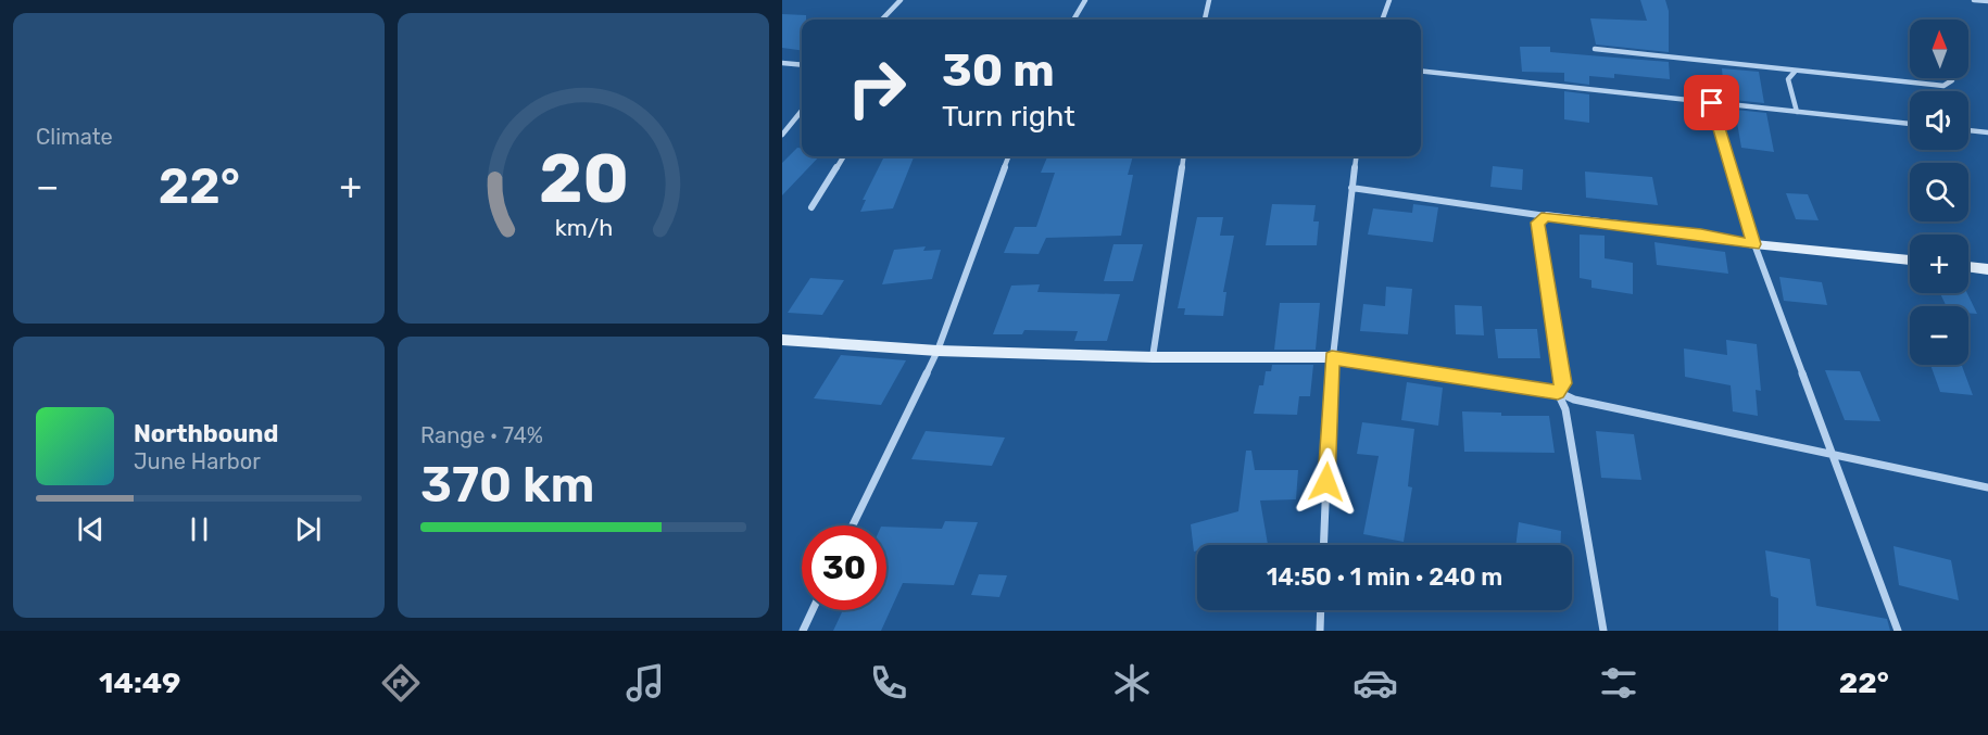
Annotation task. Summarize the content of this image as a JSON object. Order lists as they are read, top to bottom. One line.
{"north":"top","page":{"tile":["Climate",["Range · 74%","370 km"]],"map_buttons":["+","−"],"turn":["30 m","Turn right"],"heat":["−","22°","+"],"song":["Northbound","June Harbor"],"limit":"30","trip":"14:50 · 1 min · 240 m","tabs":["14:49","22°"],"gauge":["20","km/h"]}}
